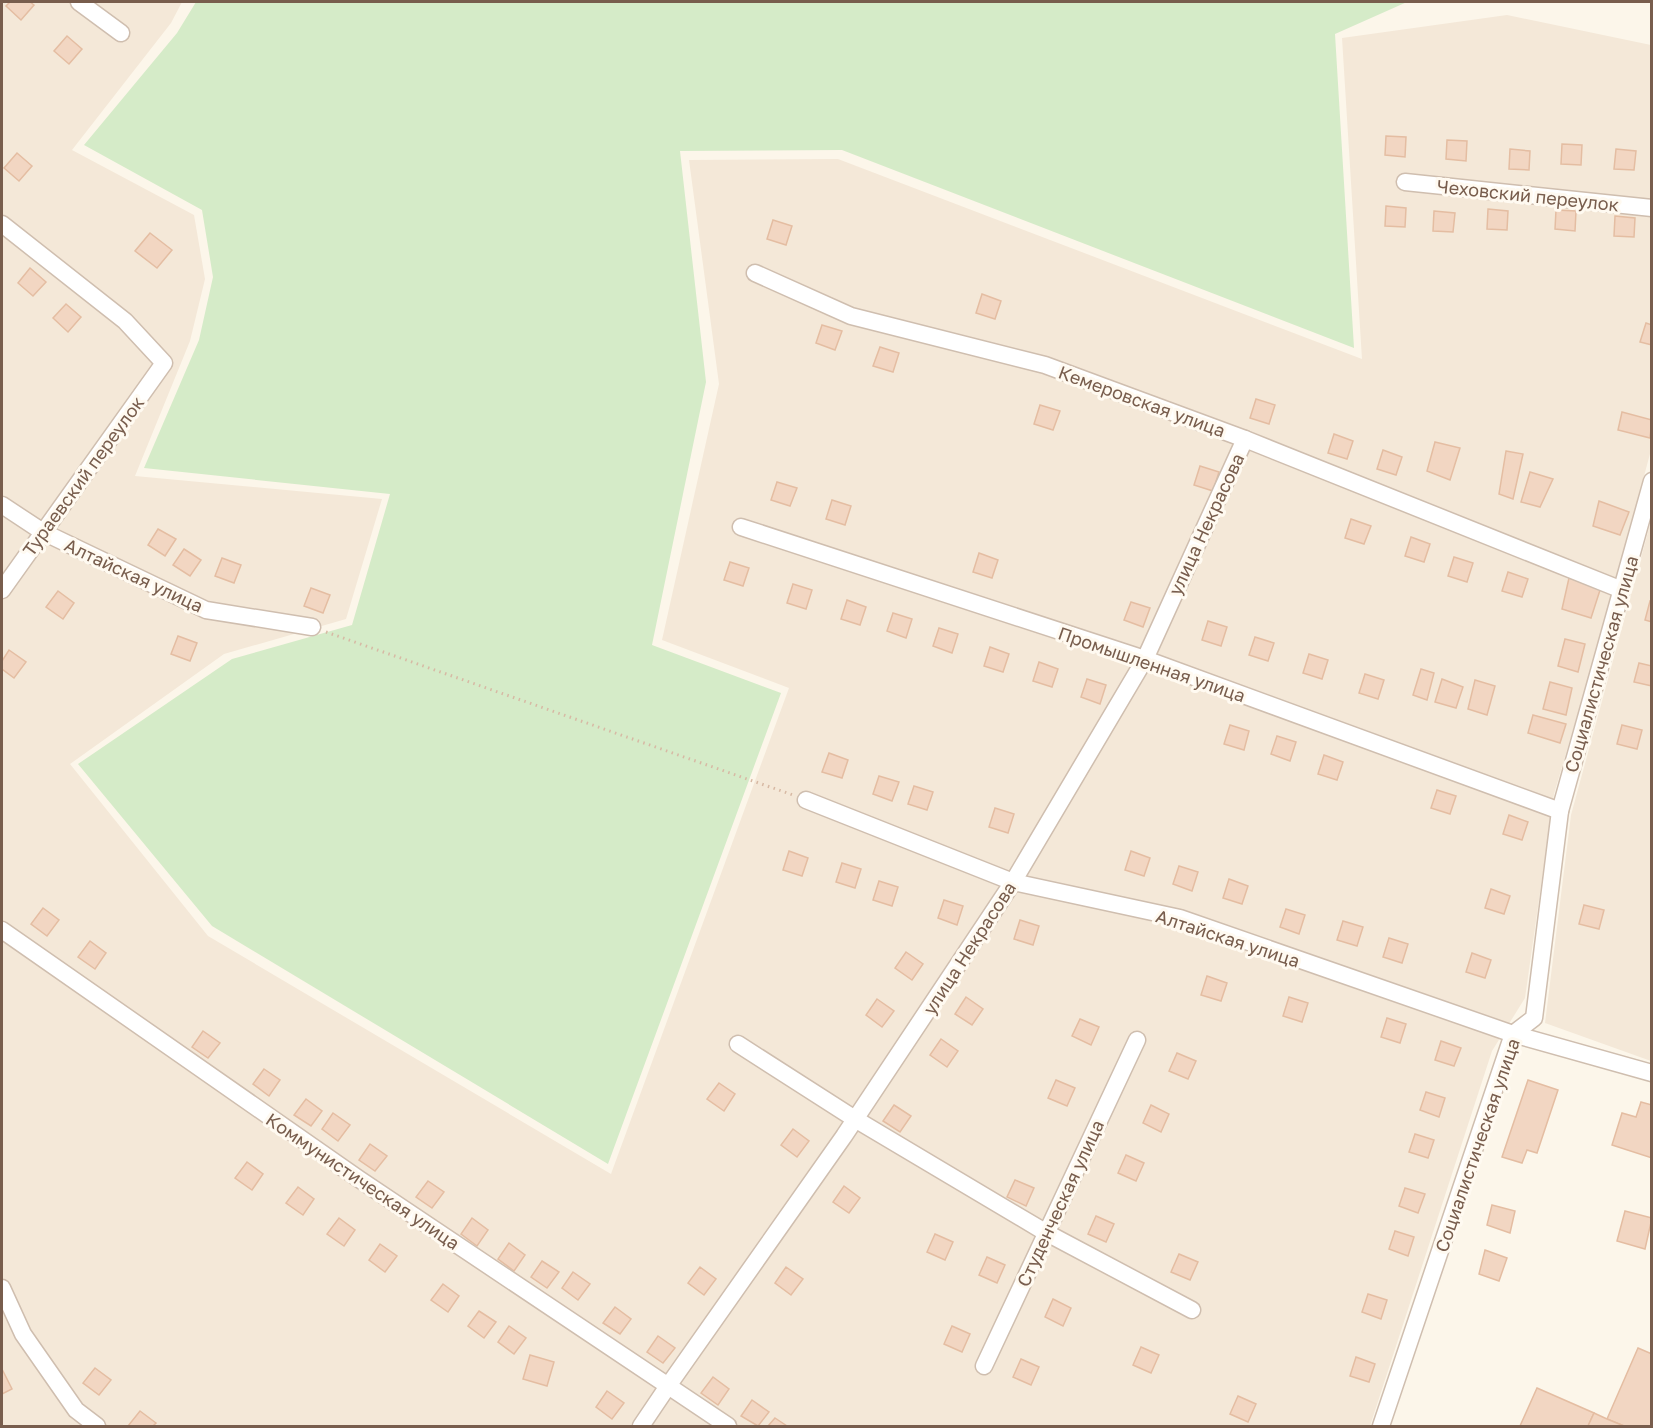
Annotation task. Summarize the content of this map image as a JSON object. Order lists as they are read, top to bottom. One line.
{"streets":{"street":["Чеховский переулок","Кемеровская улица","Тураевский переулок","улица Некрасова","Алтайская улица","Промышленная улица","Социалистическая улица","Коммунистическая улица","Студенческая улица"]},"crossings":[["Кемеровская улица","улица Некрасова"],["Кемеровская улица","Социалистическая улица"],["Тураевский переулок","Алтайская улица"],["улица Некрасова","Алтайская улица"],["улица Некрасова","Промышленная улица"],["улица Некрасова","Коммунистическая улица"],["Алтайская улица","Социалистическая улица"],["Промышленная улица","Социалистическая улица"]]}
